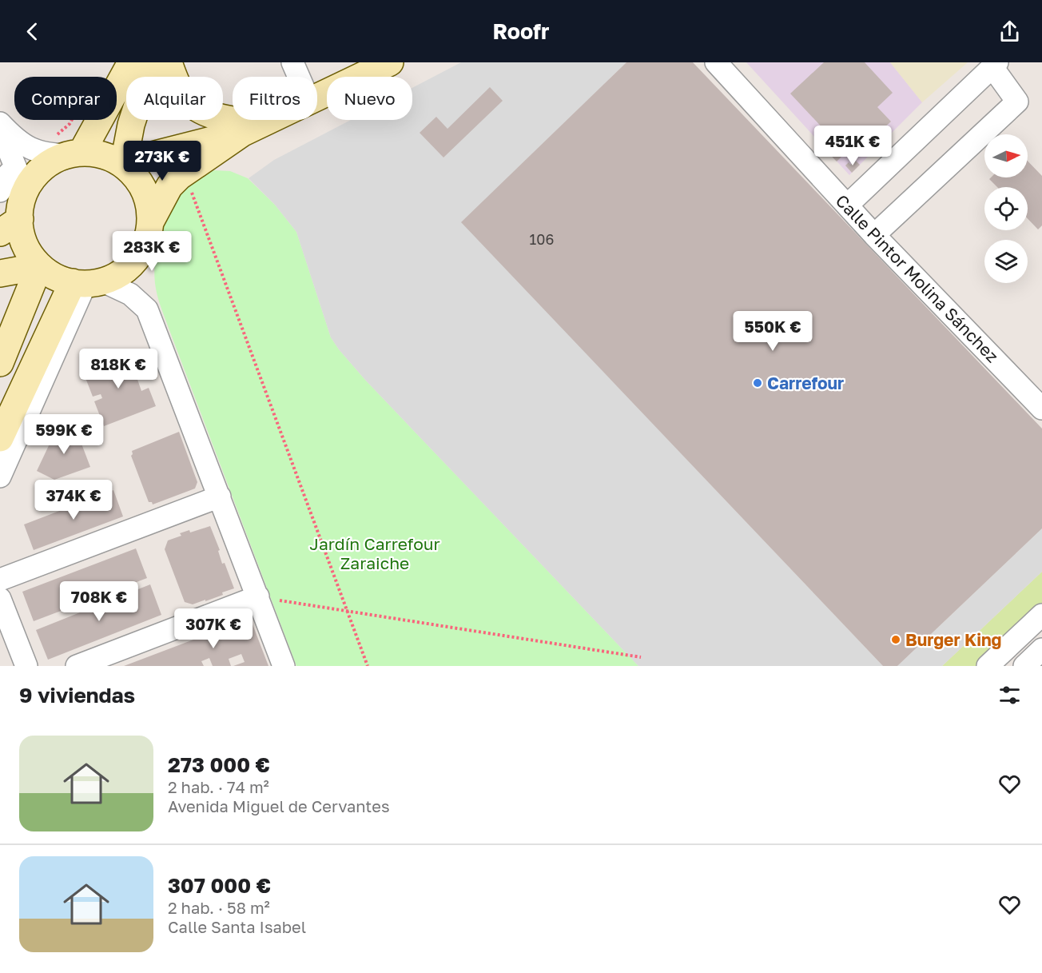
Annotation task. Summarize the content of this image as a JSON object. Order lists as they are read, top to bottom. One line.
{"streets":{"street":["Calle Pintor Molina Sánchez"]},"parks":["Jardín Carrefour Zaraiche"],"places":["Carrefour","Burger King"],"house_numbers":["106"],"north":"right","page":{"header":"Roofr","chip":["Comprar","Alquilar","Filtros","Nuevo"],"price":["451K €","273K €","283K €","550K €","818K €","599K €","374K €","708K €","307K €"],"heading":"9 viviendas","list":[{"name":"273 000 €","note":"2 hab. · 74 m² · Avenida Miguel de Cervantes"},{"name":"307 000 €","note":"2 hab. · 58 m² · Calle Santa Isabel"}]}}
